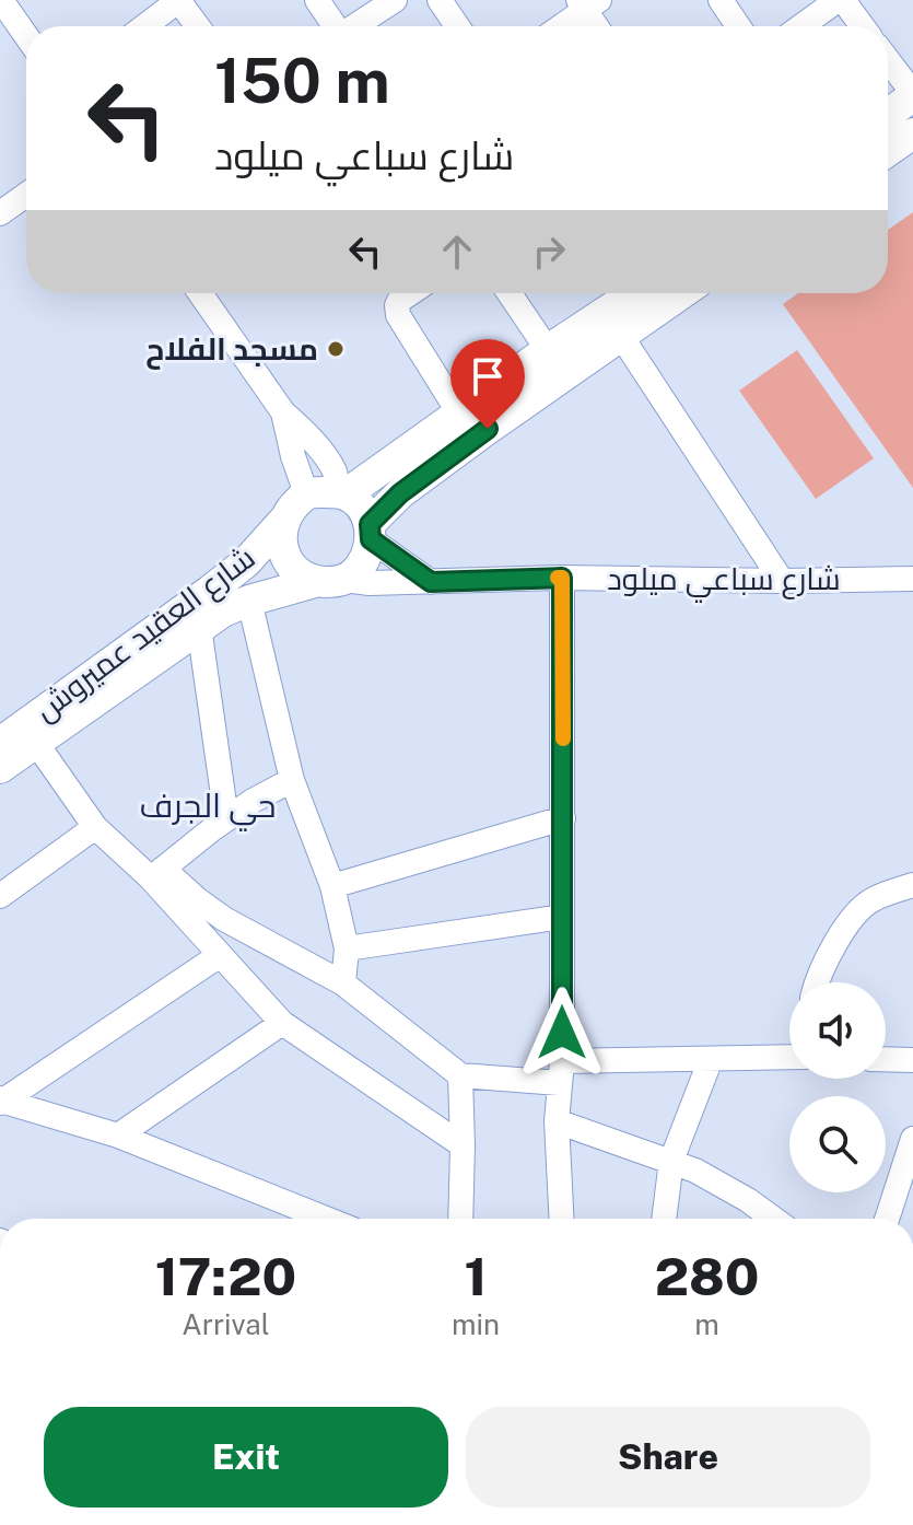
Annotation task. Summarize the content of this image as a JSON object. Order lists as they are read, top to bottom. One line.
{"streets":{"main road":["شارع العقيد عميروش"],"street":["شارع سباعي ميلود"]},"crossings":[["شارع سباعي ميلود","شارع العقيد عميروش"]],"districts":["حي الجرف"],"places":["مسجد الفلاح"],"page":{"turn":["150 m","شارع سباعي ميلود"],"eta":["17:20","Arrival","1","min","280","m"],"buttons":["Exit","Share"]}}
